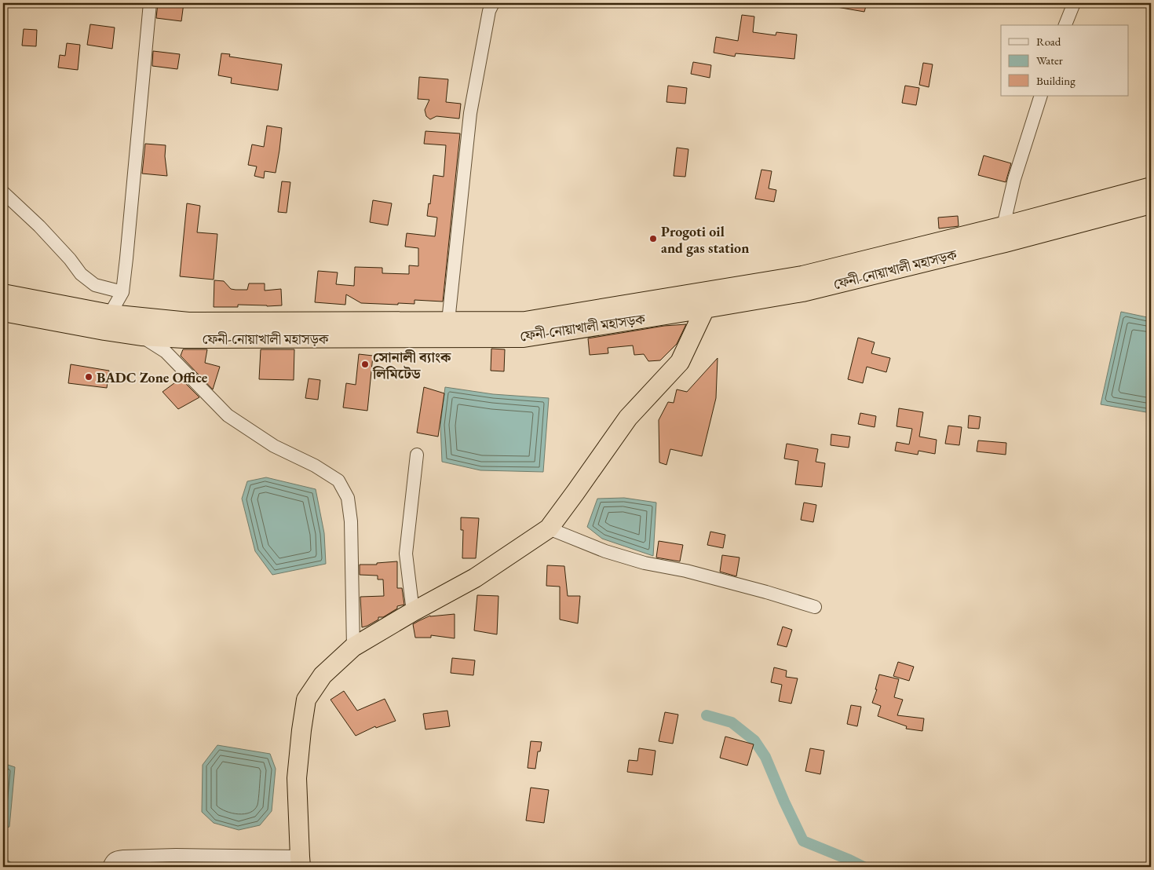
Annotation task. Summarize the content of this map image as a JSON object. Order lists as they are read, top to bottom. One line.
{"streets":{"highway":["ফেনী-নোয়াখালী মহাসড়ক"]},"places":["Progoti oil and gas station","সোনালী ব্যাংক লিমিটেড","BADC Zone Office"],"legend":["Road","Water","Building"]}
